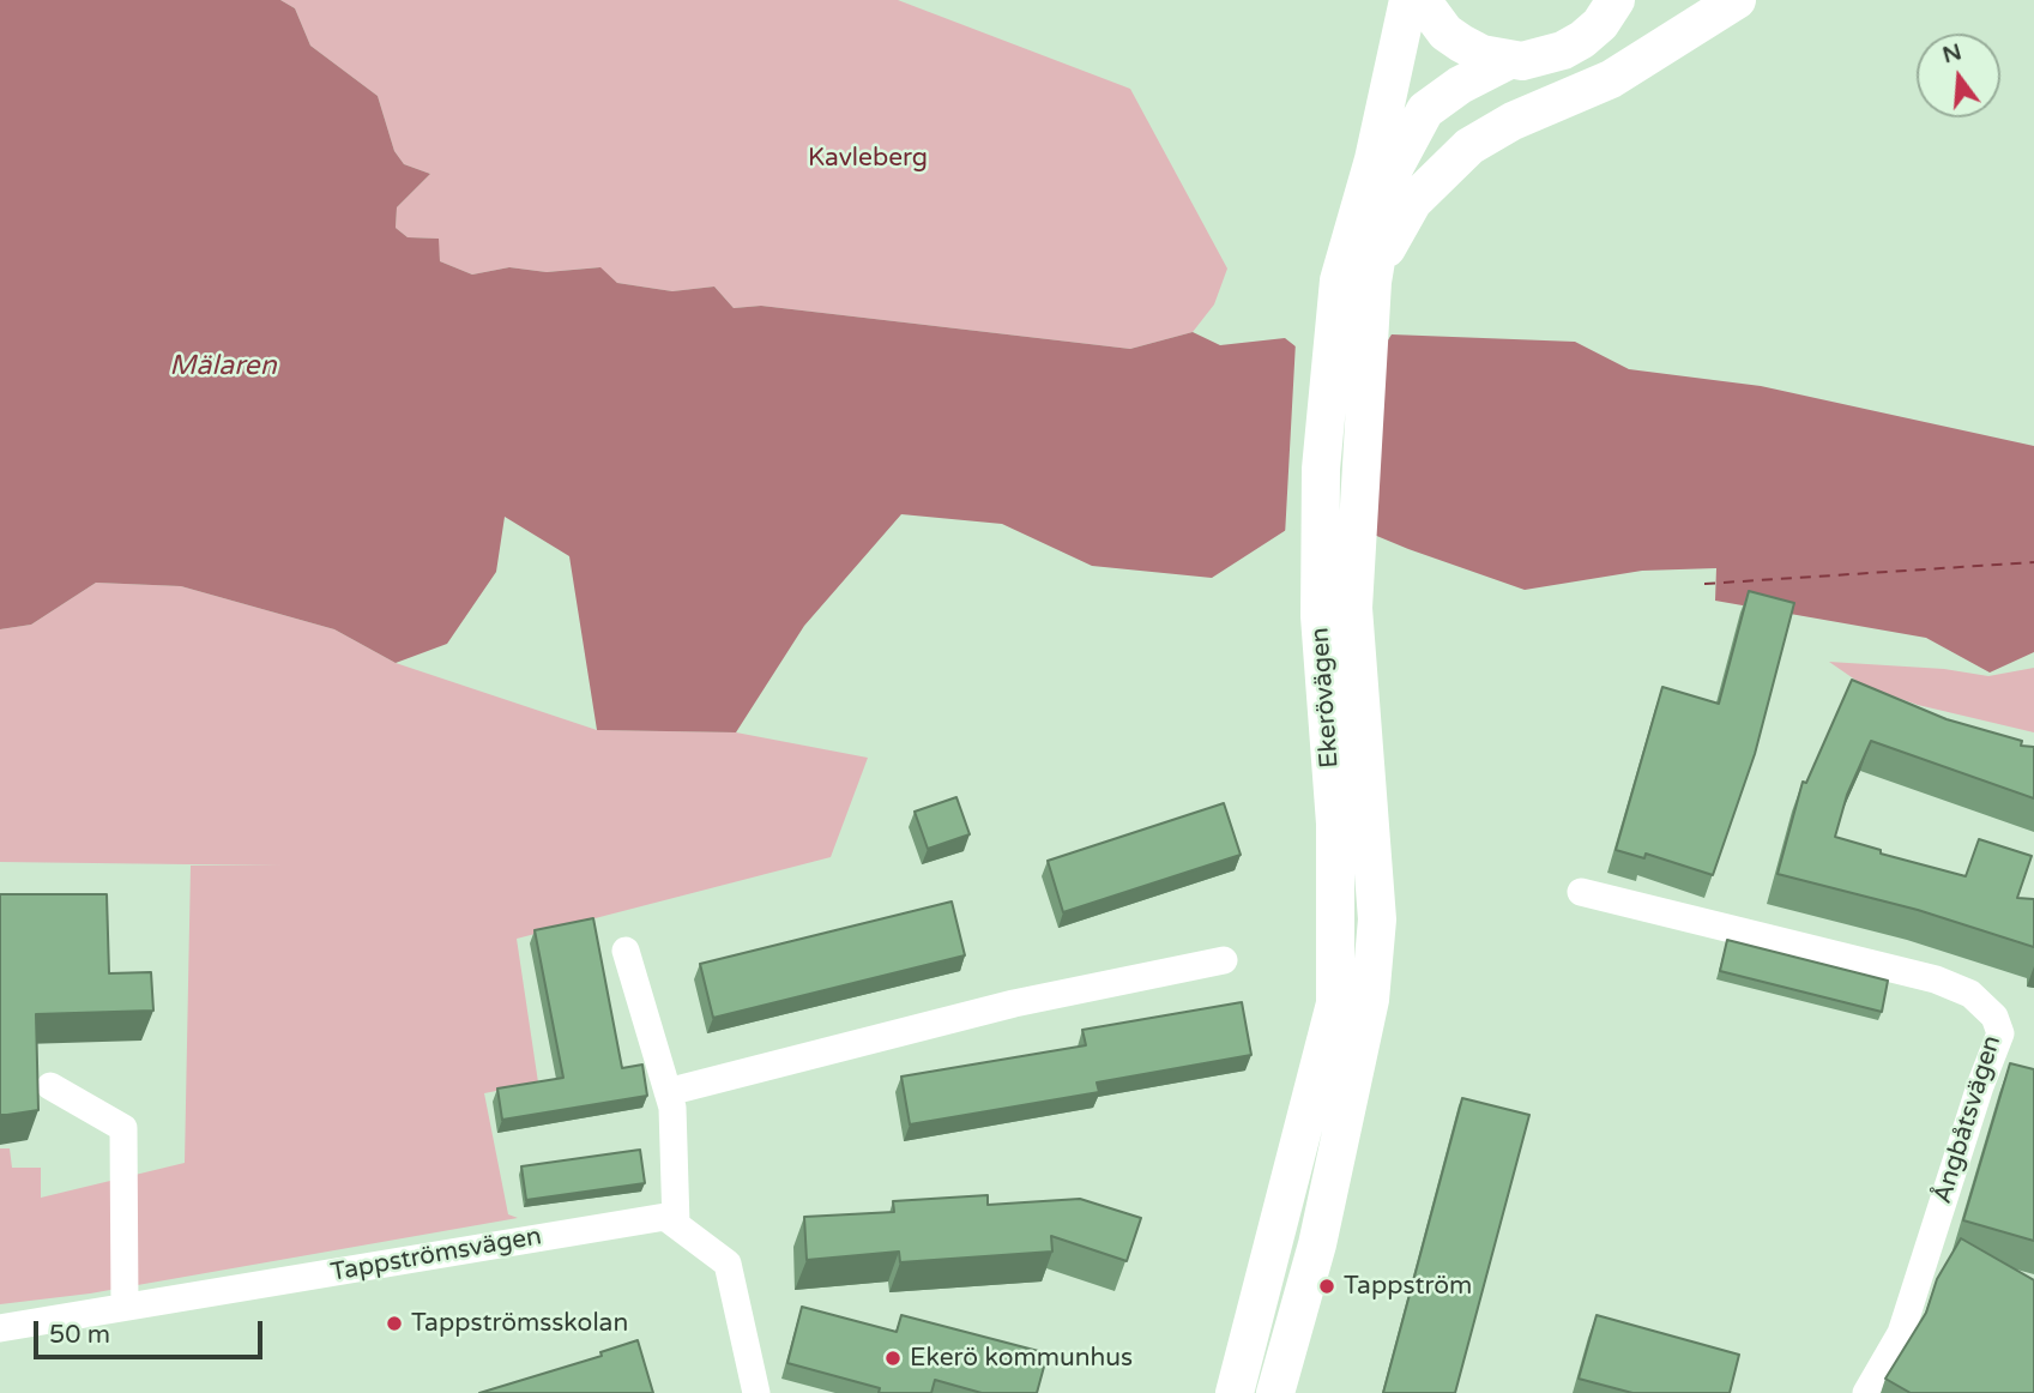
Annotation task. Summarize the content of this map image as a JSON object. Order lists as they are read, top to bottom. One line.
{"streets":{"main road":["Ekerövägen"],"street":["Ångbåtsvägen","Tappströmsvägen"]},"water":["Mälaren"],"parks":["Kavleberg"],"places":["Tappström","Tappströmsskolan","Ekerö kommunhus"],"scale_bar":"50 m","north":"top"}
